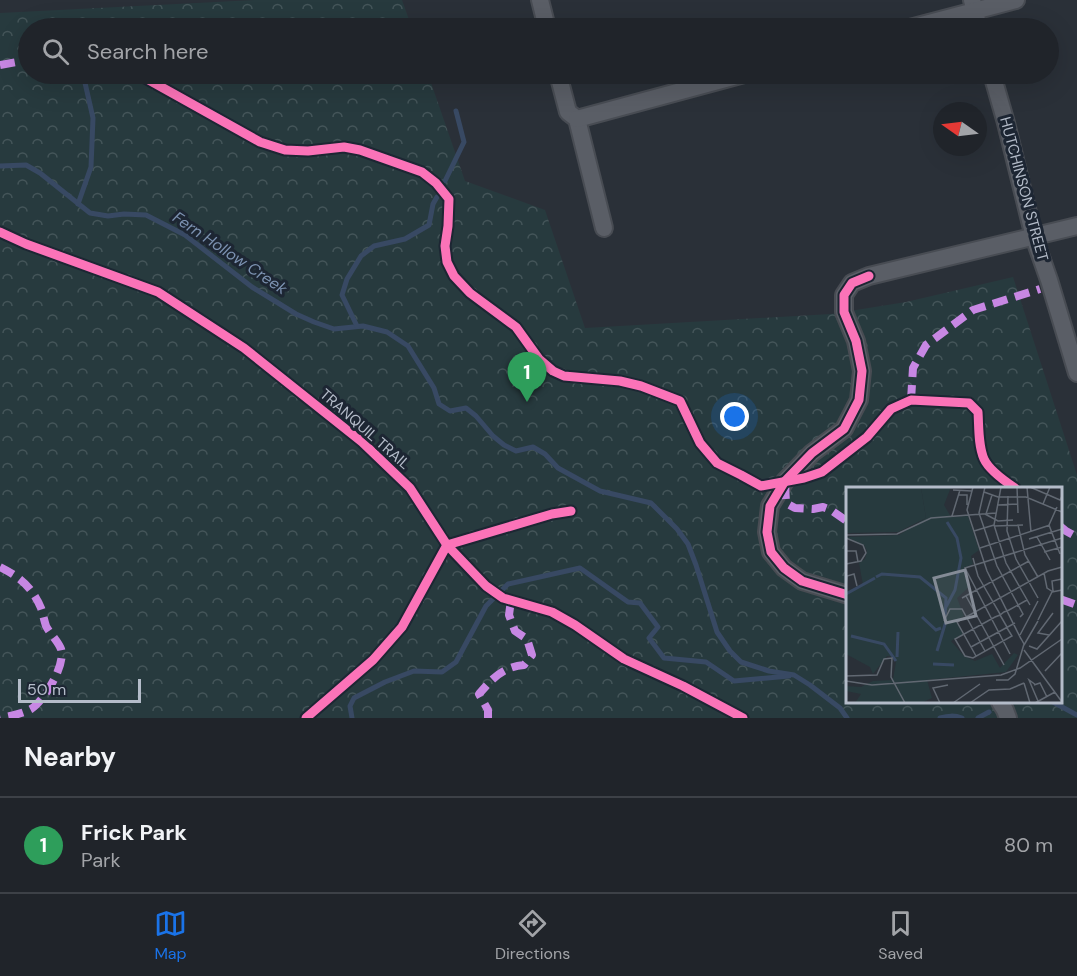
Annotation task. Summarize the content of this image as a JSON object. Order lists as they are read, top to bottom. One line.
{"streets":{"street":["HUTCHINSON STREET"],"cycle path":["TRANQUIL TRAIL"]},"water":["Fern Hollow Creek"],"scale_bar":"50 m","north":"left","page":{"search":"Search here","pins":"1","scale":"50 m","heading":"Nearby","list":[{"mark":"1","name":"Frick Park","note":"Park","value":"80 m"}],"nav":["Map","Directions","Saved"]}}
